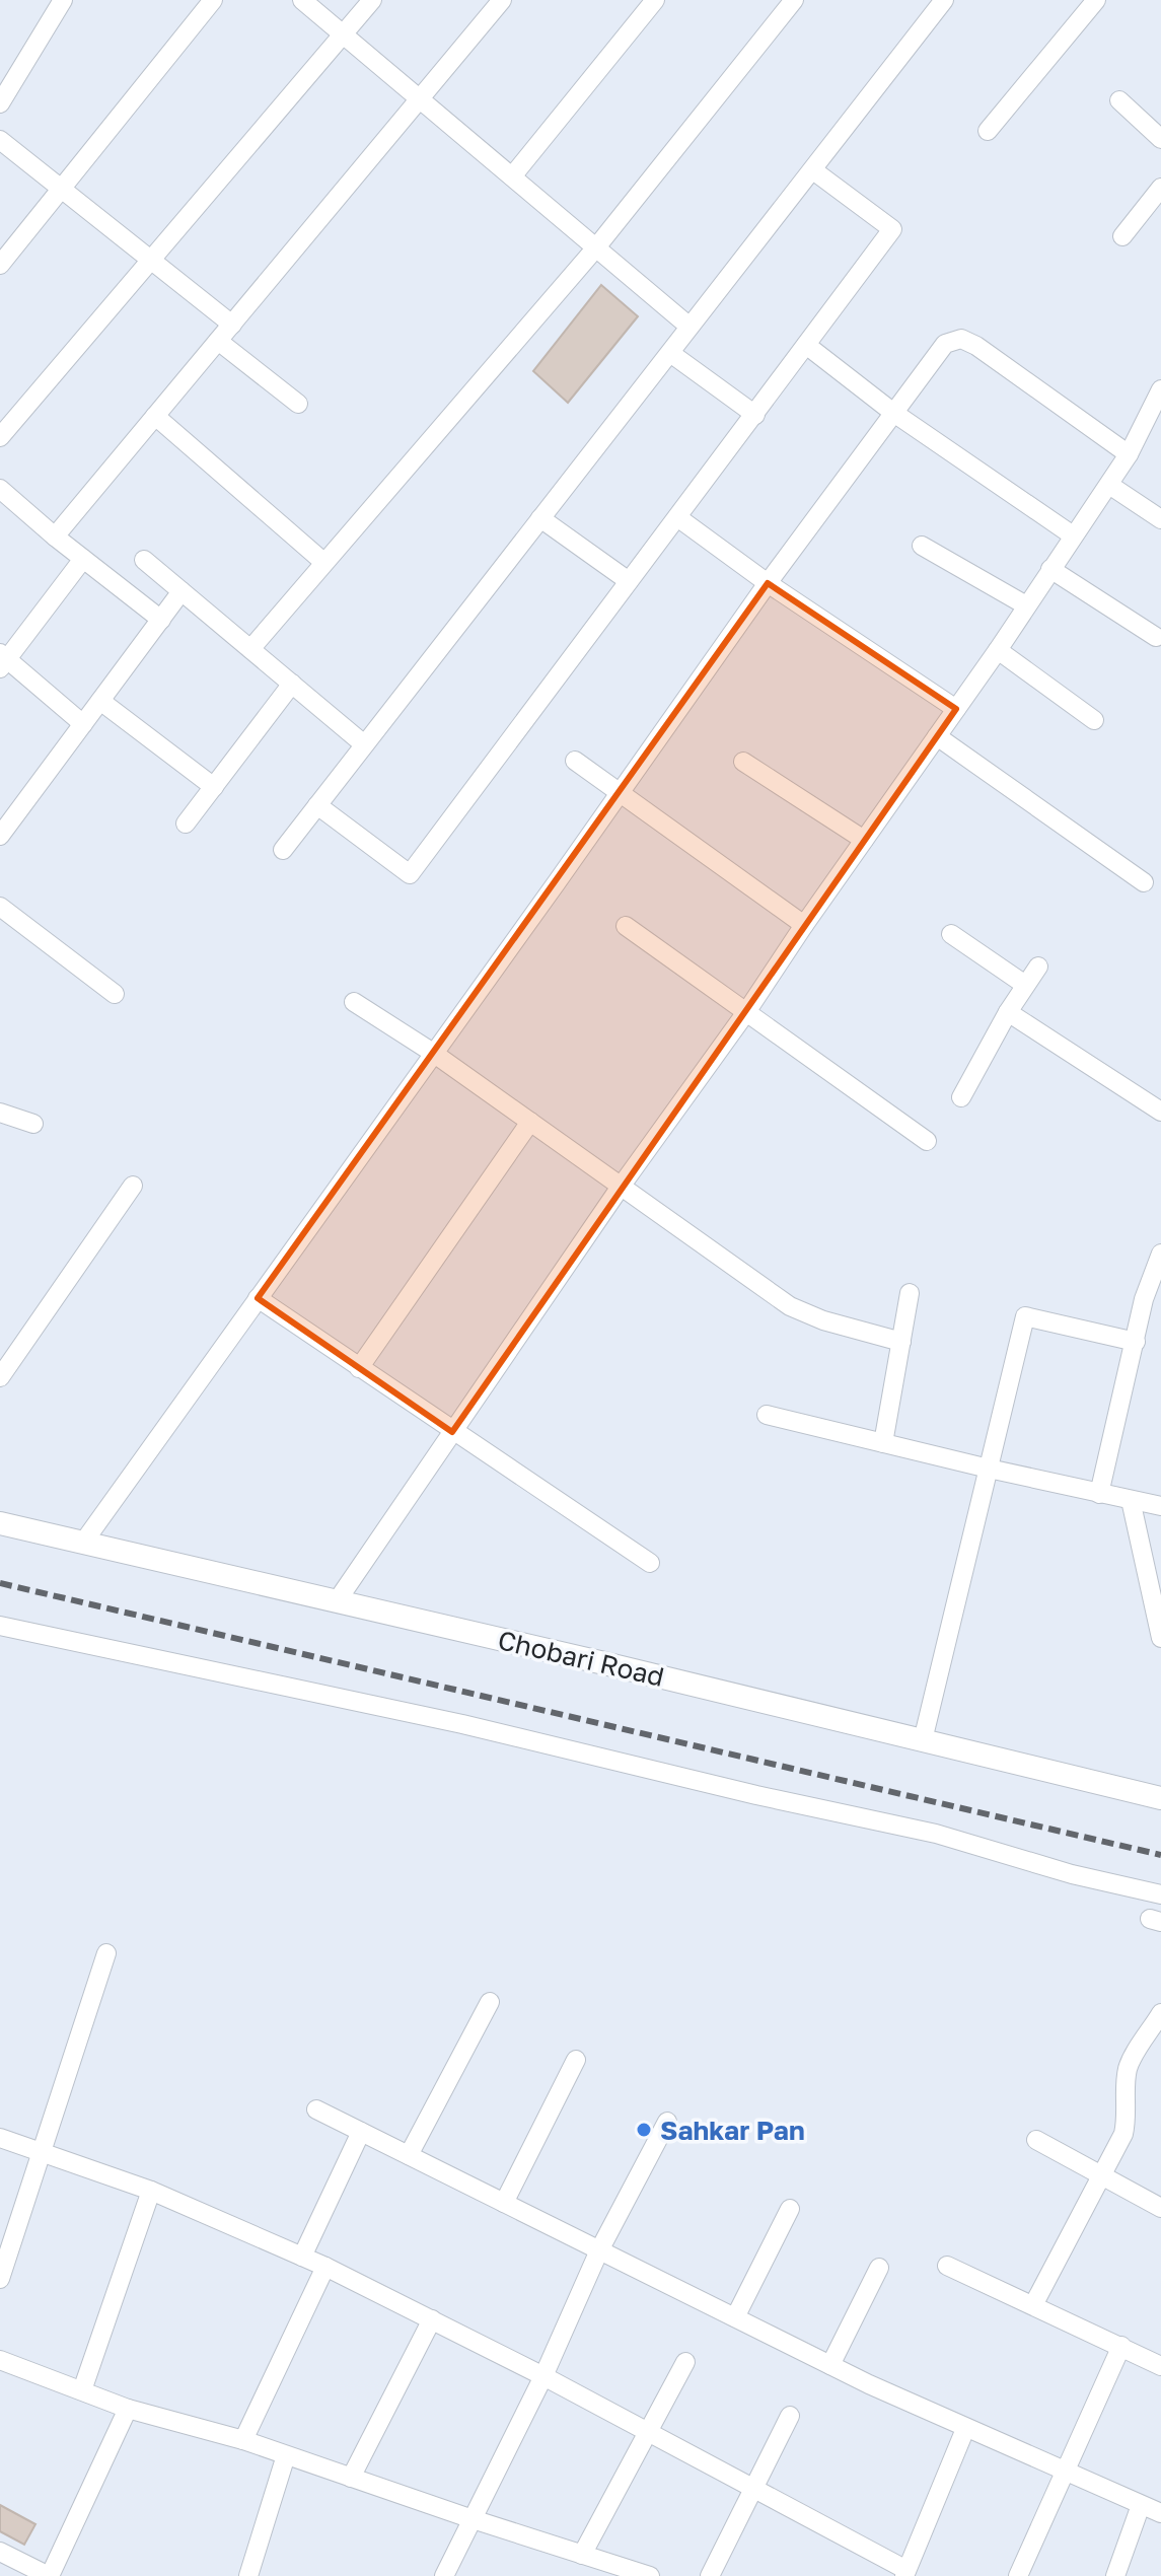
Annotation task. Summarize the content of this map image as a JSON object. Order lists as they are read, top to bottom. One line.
{"streets":{"street":["Chobari Road"]},"places":["Sahkar Pan"]}
